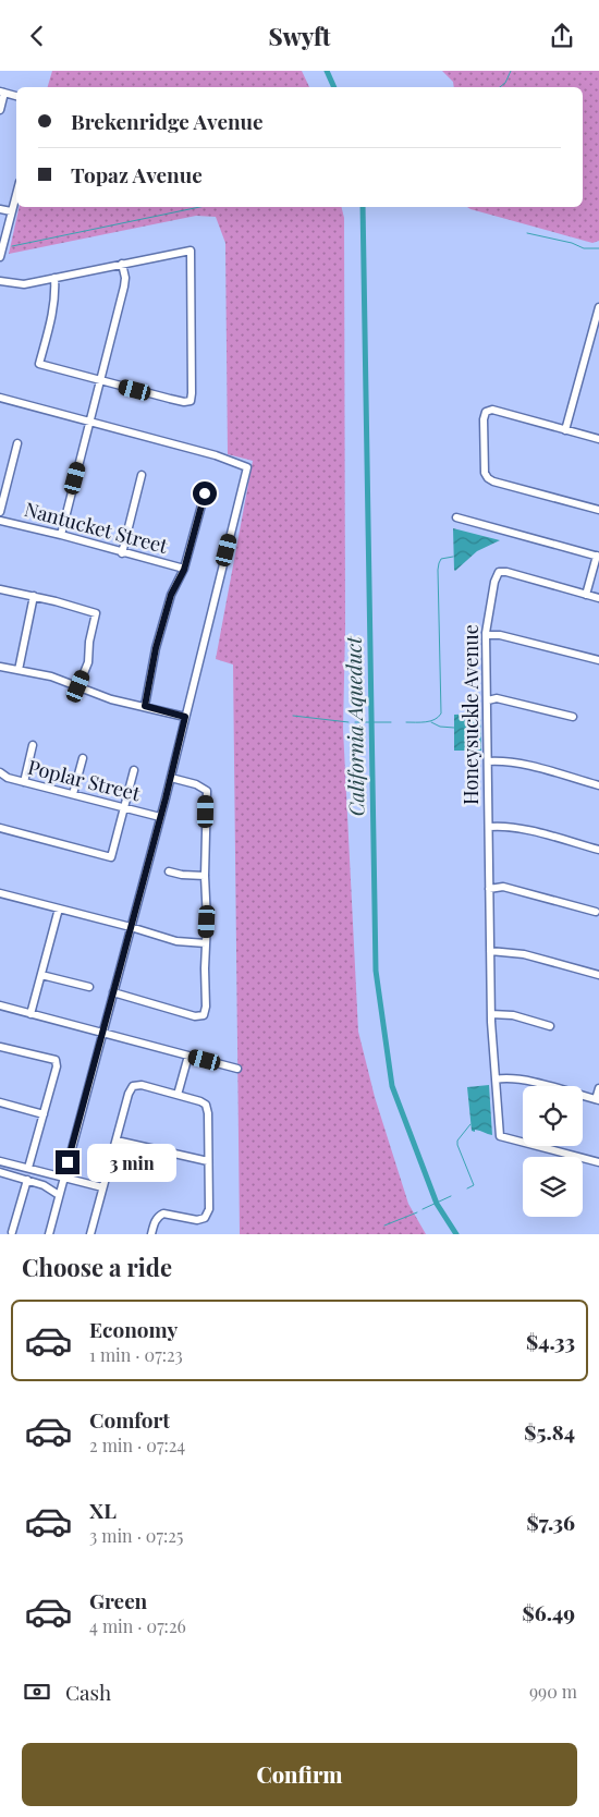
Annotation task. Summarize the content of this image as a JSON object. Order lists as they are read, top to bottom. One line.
{"streets":{"street":["Nantucket Street","Honeysuckle Avenue","Poplar Street"]},"water":["California Aqueduct"],"page":{"header":"Swyft","banner":["Brekenridge Avenue","Topaz Avenue"],"bubble":"3 min","heading":"Choose a ride","list":[{"name":"Economy","note":"1 min · 07:23","value":"$4.33"},{"name":"Comfort","note":"2 min · 07:24","value":"$5.84"},{"name":"XL","note":"3 min · 07:25","value":"$7.36"},{"name":"Green","note":"4 min · 07:26","value":"$6.49"}],"pay":["Cash","990 m"],"buttons":"Confirm"}}
